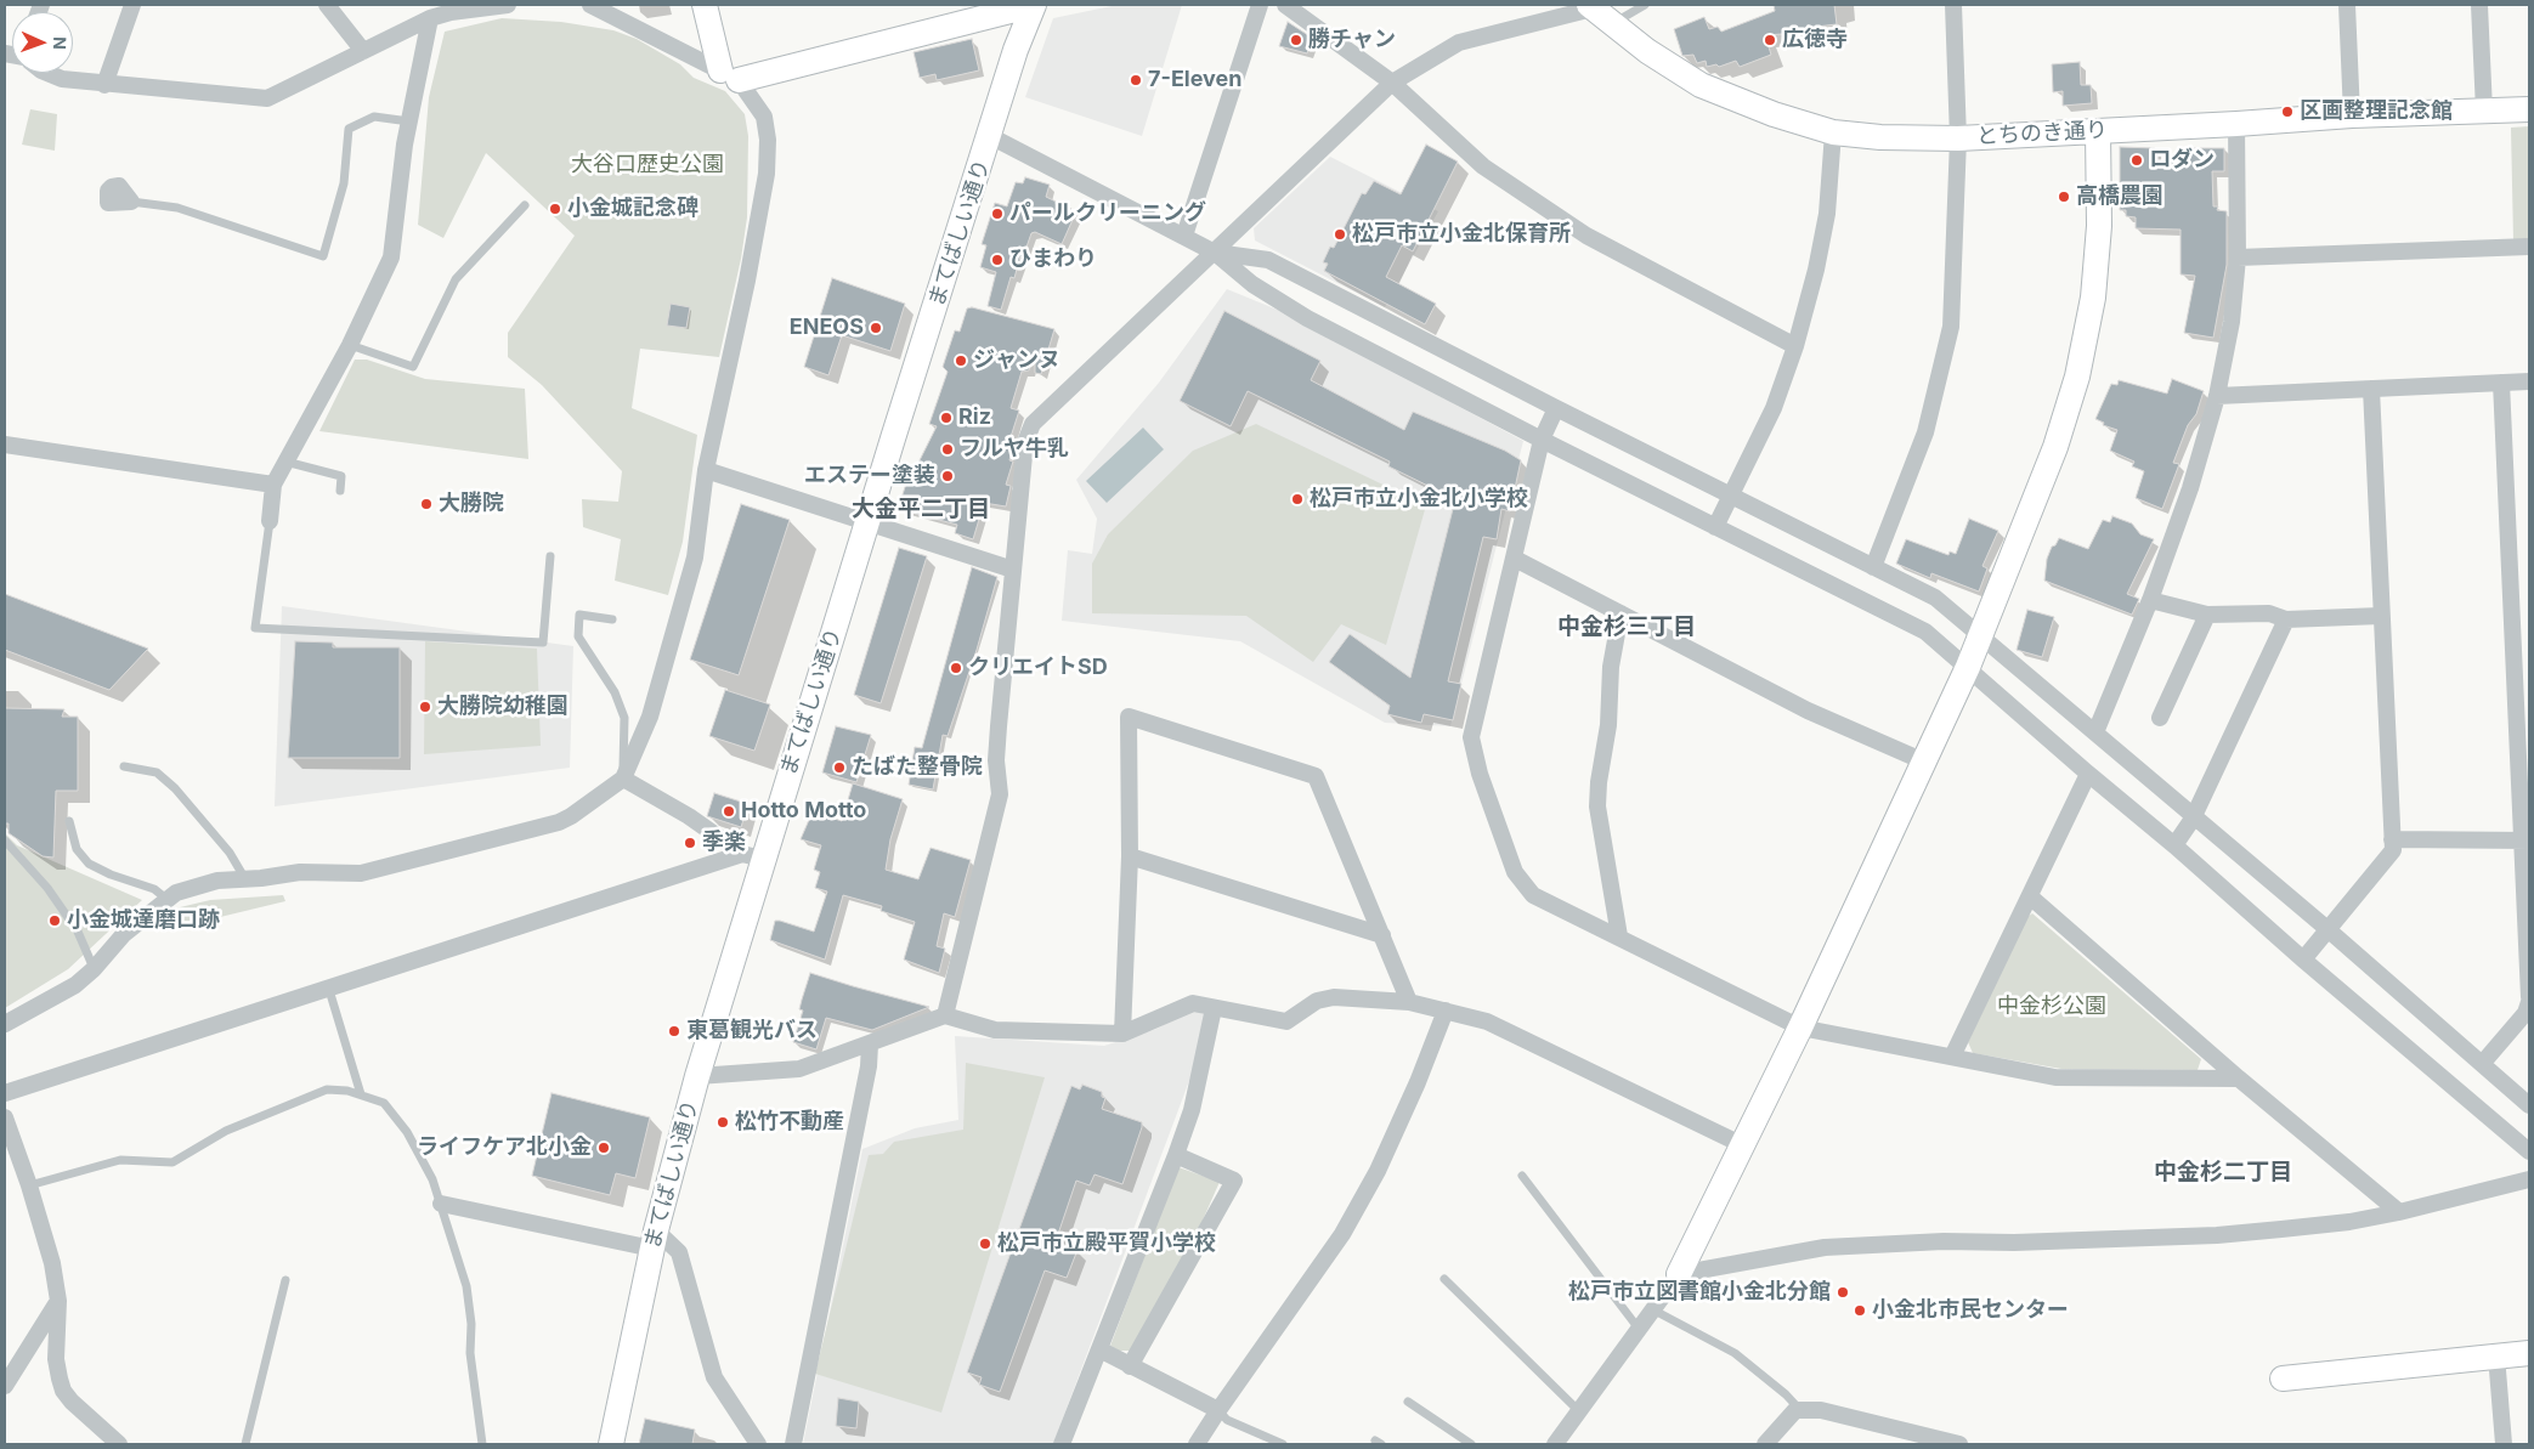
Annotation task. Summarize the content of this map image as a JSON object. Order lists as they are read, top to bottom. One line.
{"streets":{"street":["とちのき通り","まてばしい通り"]},"districts":["大金平二丁目","中金杉三丁目","中金杉二丁目"],"parks":["大谷口歴史公園","中金杉公園"],"places":["勝チャン","広徳寺","7-Eleven","区画整理記念館","ロダン","高橋農園","小金城記念碑","パールクリーニング","松戸市立小金北保育所","ひまわり","ENEOS","ジャンヌ","Riz","フルヤ牛乳","エステー塗装","松戸市立小金北小学校","大勝院","クリエイトSD","大勝院幼稚園","たばた整骨院","Hotto Motto","季楽","小金城達磨口跡","東葛観光バス","松竹不動産","ライフケア北小金","松戸市立殿平賀小学校","松戸市立図書館小金北分館","小金北市民センター"],"north":"right"}
